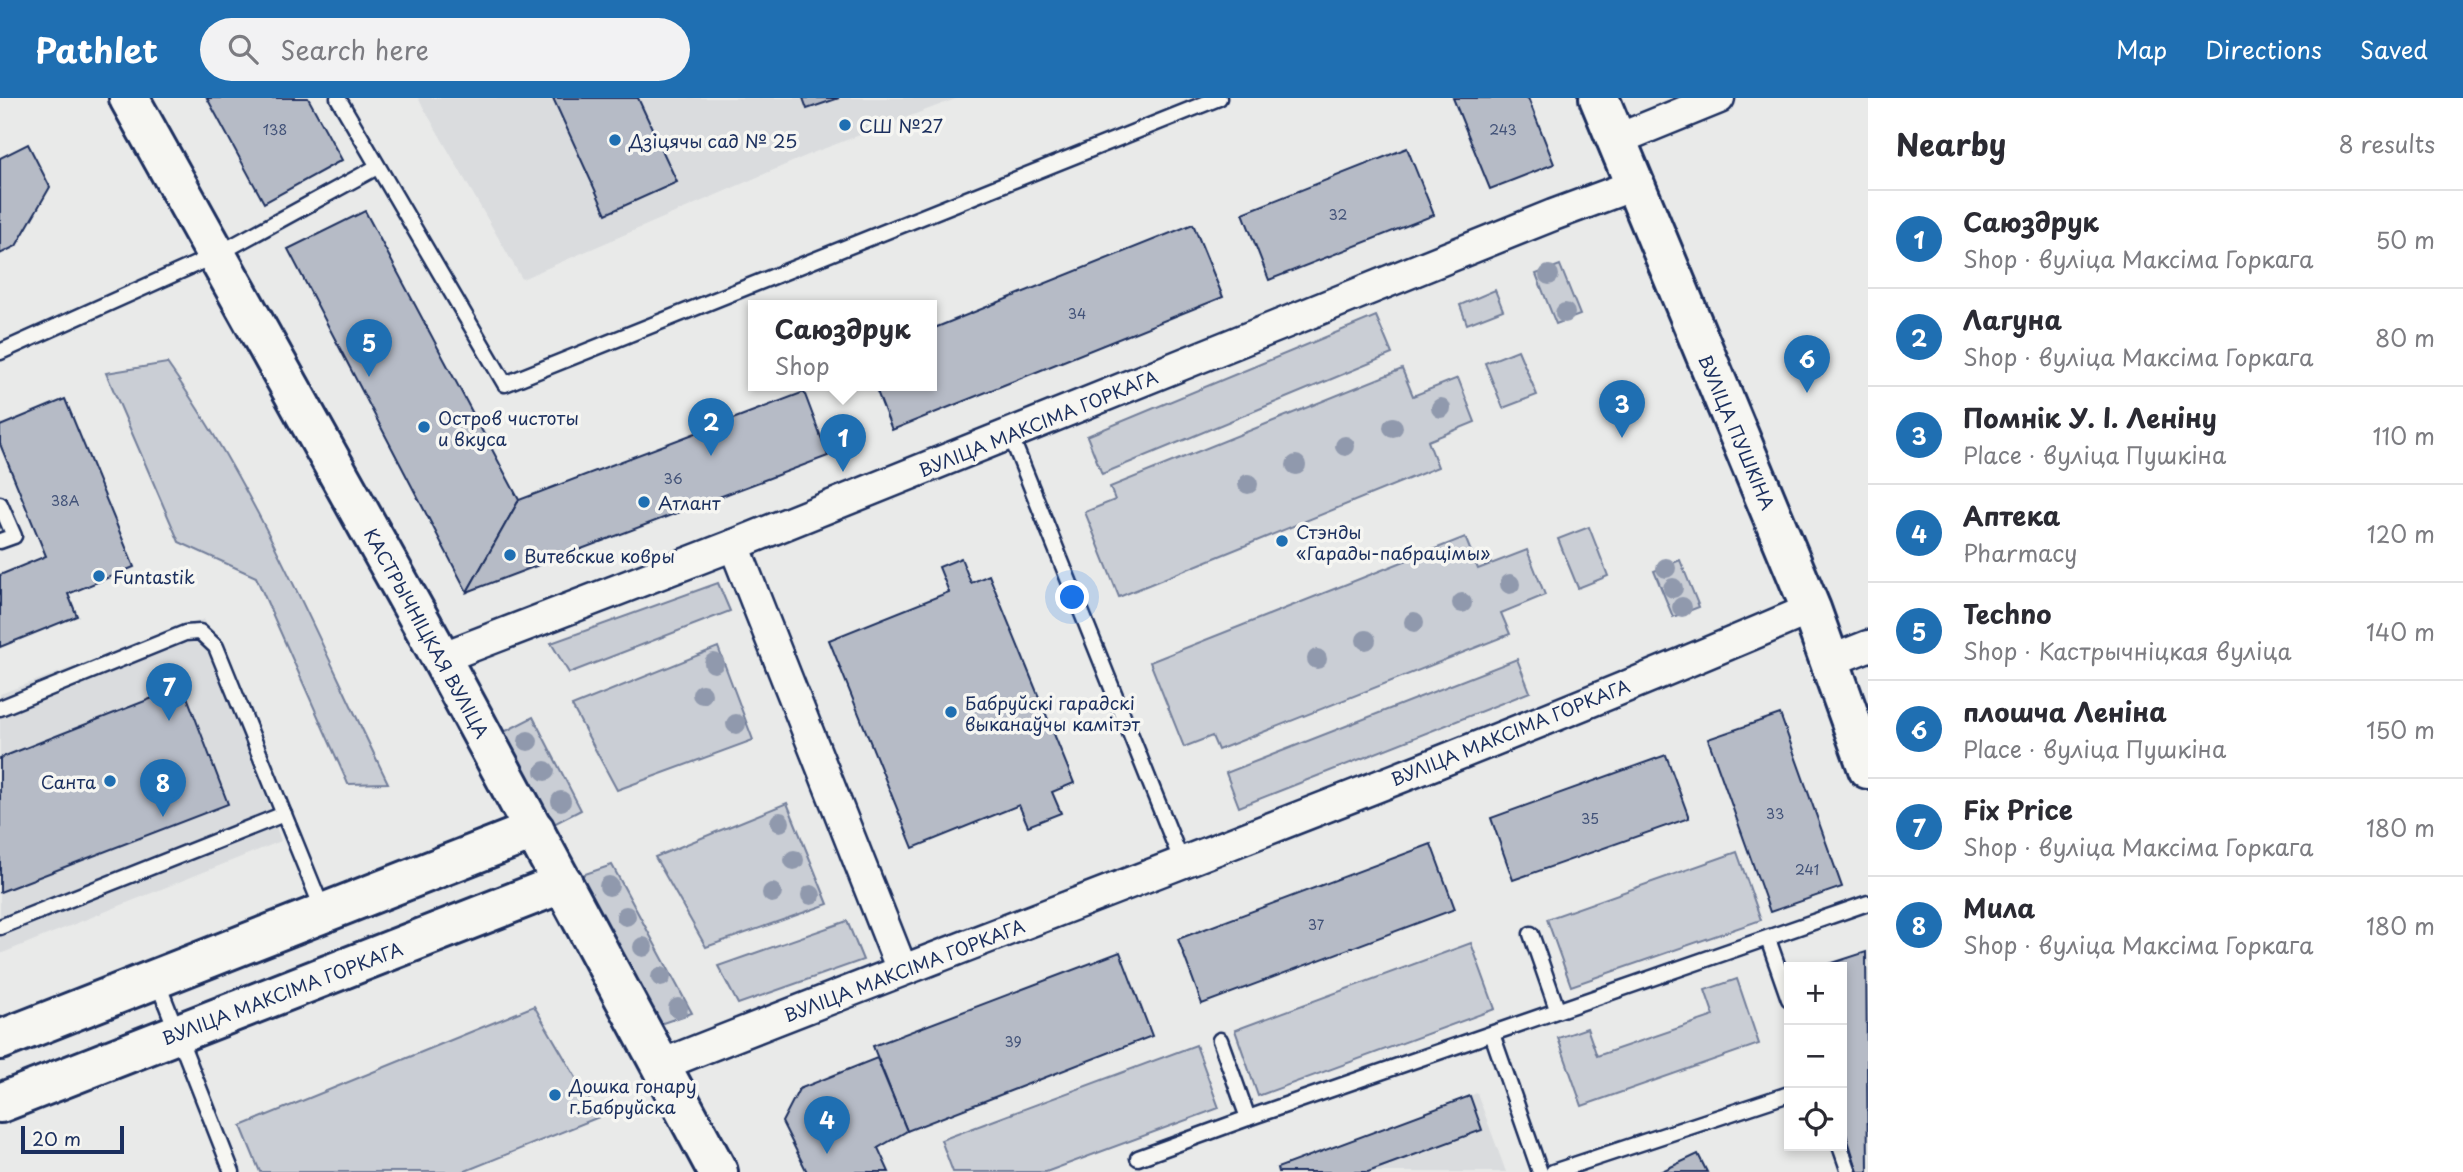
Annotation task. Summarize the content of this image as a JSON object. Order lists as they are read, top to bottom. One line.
{"streets":{"main road":["ВУЛІЦА МАКСІМА ГОРКАГА","ВУЛІЦА ПУШКІНА","КАСТРЫЧНІЦКАЯ ВУЛІЦА"]},"crossings":[["ВУЛІЦА МАКСІМА ГОРКАГА","ВУЛІЦА ПУШКІНА"],["ВУЛІЦА МАКСІМА ГОРКАГА","КАСТРЫЧНІЦКАЯ ВУЛІЦА"]],"places":["СШ №27","Дзіцячы сад № 25","Остров чистоты и вкуса","Атлант","Стэнды «Гарады-пабрацімы»","Витебские ковры","Funtastik","Бабруйскі гарадскі выканаўчы камітэт","Санта","Дошка гонару г.Бабруйска"],"house_numbers":["138","243","32","34","36","38А","33","35","241","37","39"],"scale_bar":"20 m","page":{"header":"Pathlet","search":"Search here","nav":["Map","Directions","Saved"],"heading":["Nearby","8 results"],"list":[{"mark":"1","name":"Саюздрук","note":"Shop · вуліца Максіма Горкага","value":"50 m"},{"mark":"2","name":"Лагуна","note":"Shop · вуліца Максіма Горкага","value":"80 m"},{"mark":"3","name":"Помнік У. І. Леніну","note":"Place · вуліца Пушкіна","value":"110 m"},{"mark":"4","name":"Аптека","note":"Pharmacy","value":"120 m"},{"mark":"5","name":"Techno","note":"Shop · Кастрычніцкая вуліца","value":"140 m"},{"mark":"6","name":"плошча Леніна","note":"Place · вуліца Пушкіна","value":"150 m"},{"mark":"7","name":"Fix Price","note":"Shop · вуліца Максіма Горкага","value":"180 m"},{"mark":"8","name":"Мила","note":"Shop · вуліца Максіма Горкага","value":"180 m"}],"popup":["Саюздрук","Shop"],"pins":["5","6","3","2","1","7","8","4"],"map_buttons":["+","−"],"scale":"20 m"}}
